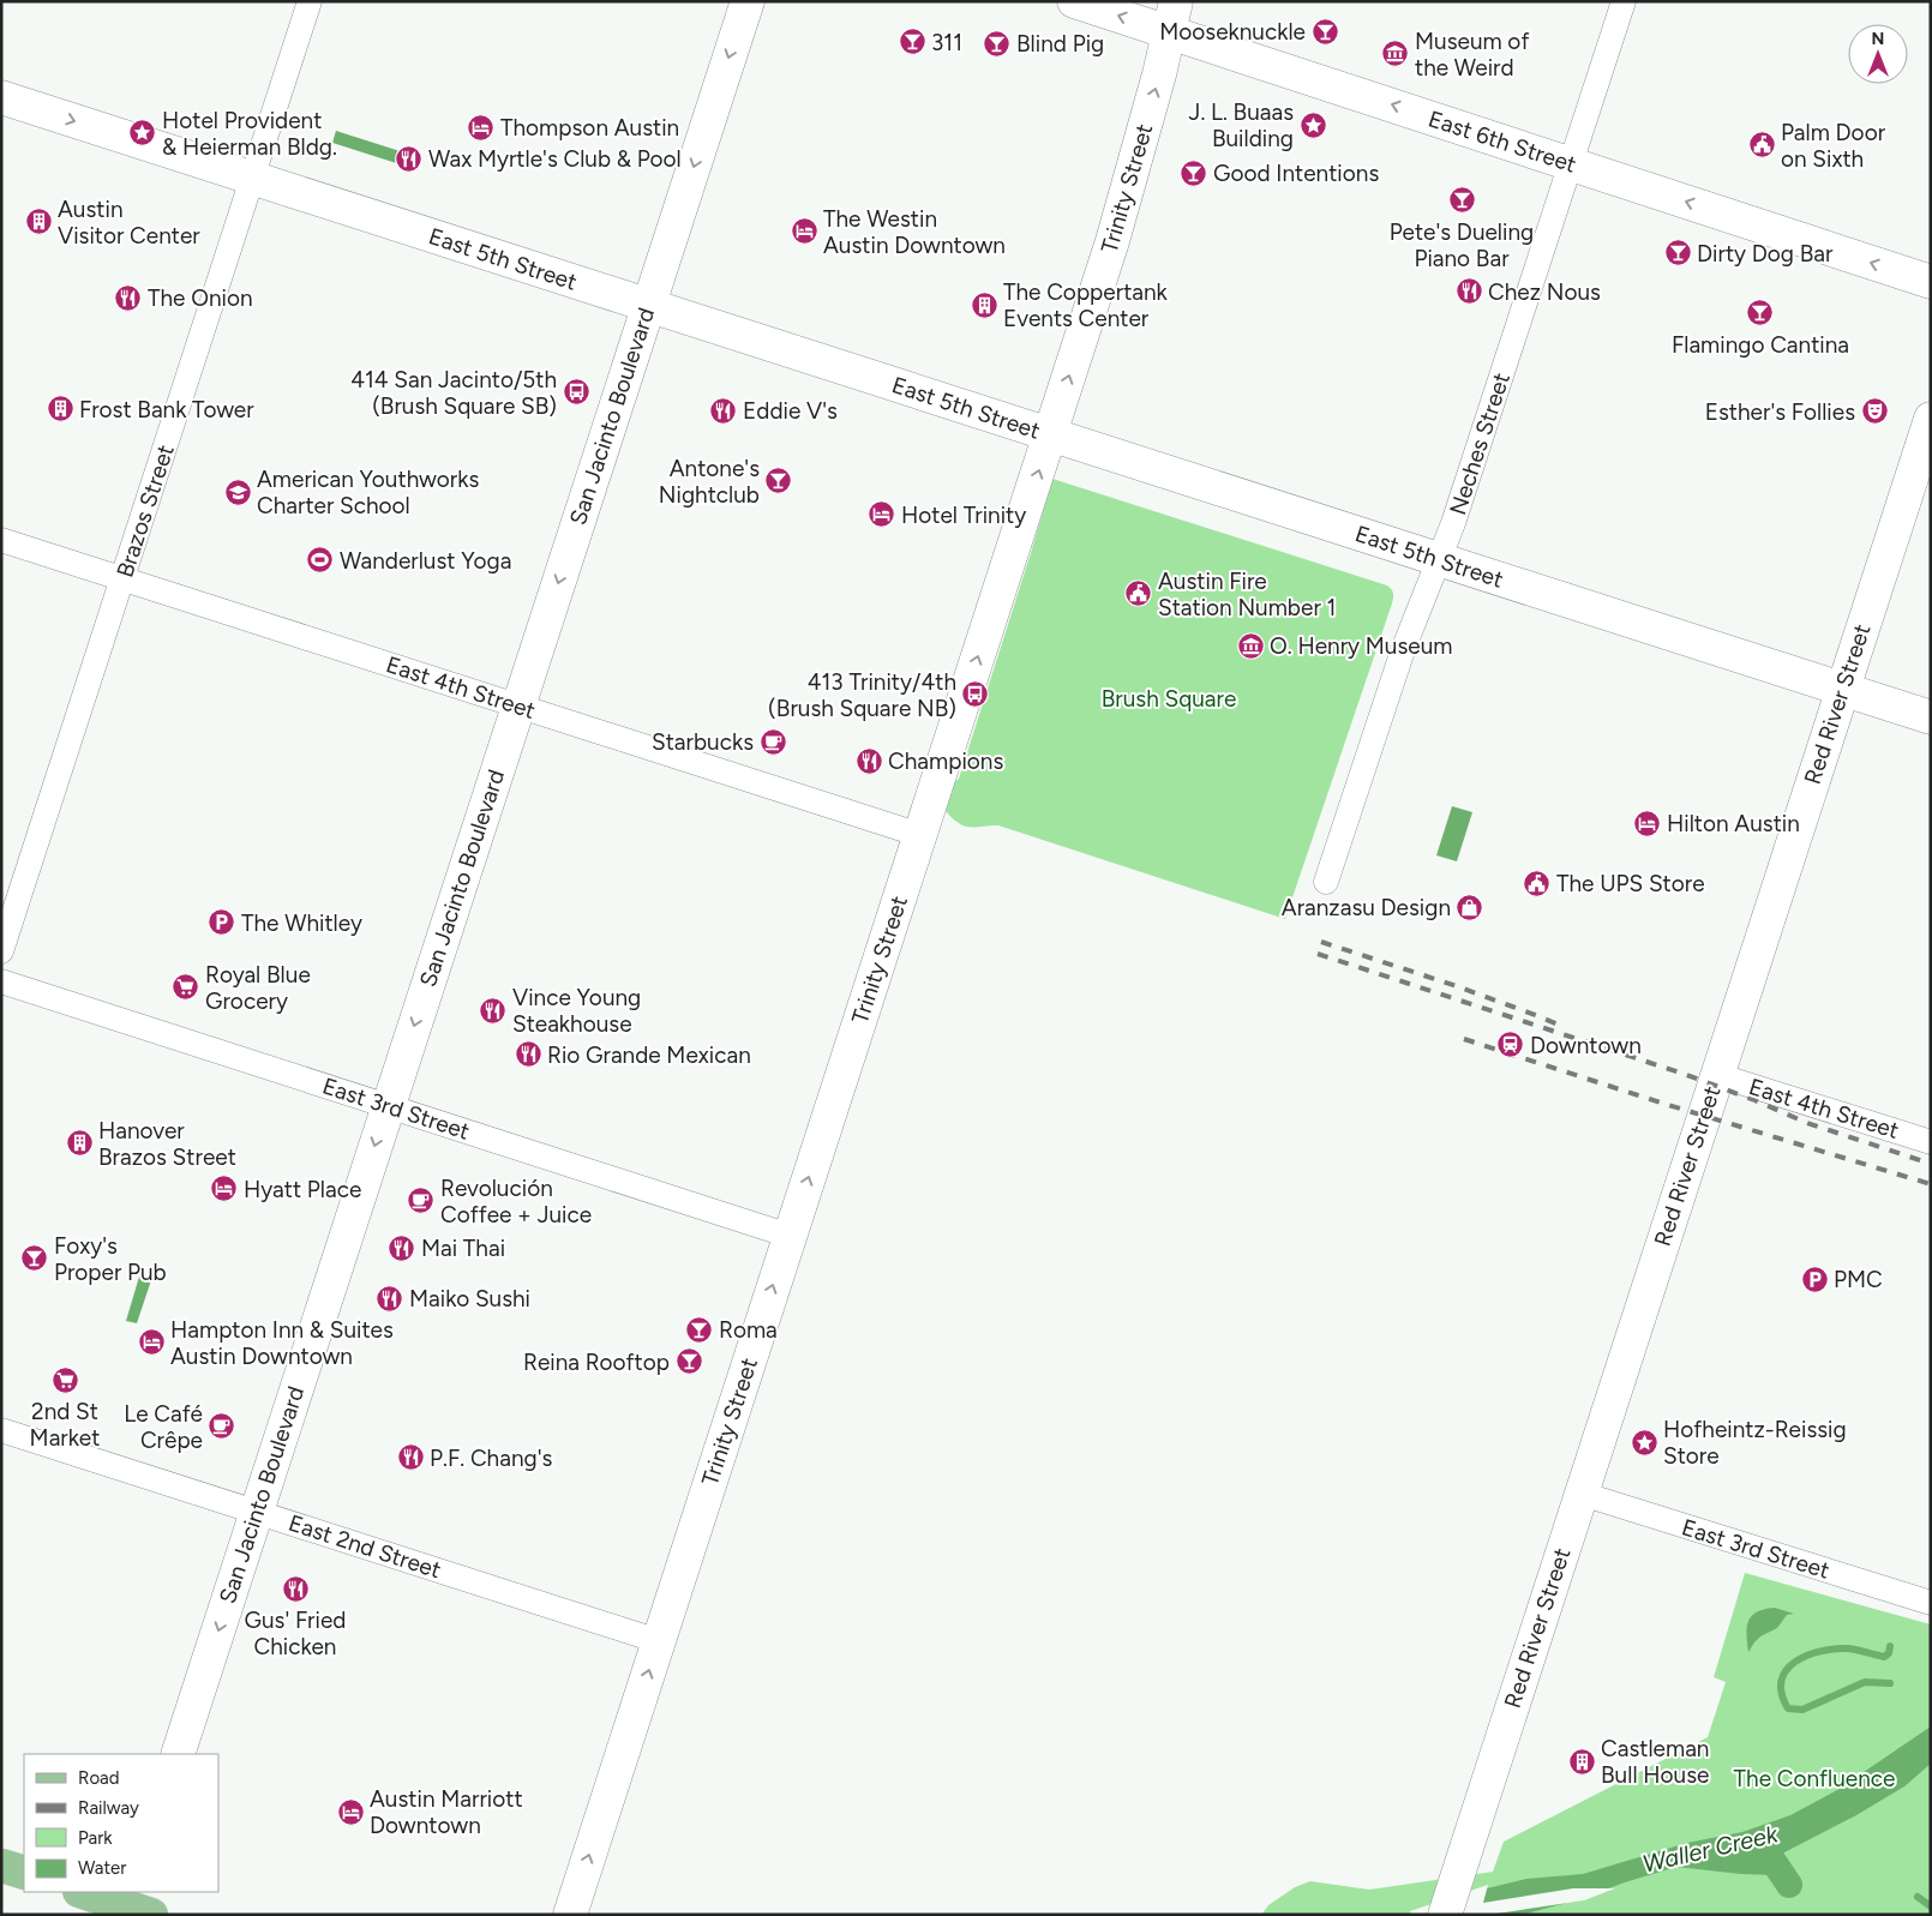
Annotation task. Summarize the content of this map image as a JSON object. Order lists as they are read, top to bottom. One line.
{"streets":{"main road":["East 6th Street","Trinity Street","East 5th Street","San Jacinto Boulevard","Red River Street"],"street":["Neches Street","Brazos Street","East 4th Street","East 3rd Street","East 2nd Street"]},"crossings":[["East 6th Street","Trinity Street"],["East 6th Street","Neches Street"],["Trinity Street","East 5th Street"],["Trinity Street","East 4th Street"],["Trinity Street","East 3rd Street"],["Trinity Street","East 2nd Street"],["East 5th Street","San Jacinto Boulevard"],["East 5th Street","Neches Street"],["East 5th Street","Brazos Street"],["East 5th Street","Red River Street"],["San Jacinto Boulevard","East 4th Street"],["San Jacinto Boulevard","East 3rd Street"],["San Jacinto Boulevard","East 2nd Street"],["Brazos Street","East 4th Street"],["East 4th Street","Red River Street"],["Red River Street","East 3rd Street"]],"one_way":["East 6th Street","Trinity Street","San Jacinto Boulevard"],"water":["Waller Creek"],"parks":["Brush Square","The Confluence"],"places":{"bar":["Mooseknuckle","311","Blind Pig","Good Intentions","Pete's Dueling Piano Bar","Dirty Dog Bar","Flamingo Cantina","Antone's Nightclub","Foxy's Proper Pub","Roma","Reina Rooftop"],"museum":["Museum of the Weird","O. Henry Museum"],"place":["J. L. Buaas Building","Hotel Provident & Heierman Bldg.","Hofheintz-Reissig Store"],"hotel":["Thompson Austin","The Westin Austin Downtown","Hotel Trinity","Hilton Austin","Hyatt Place","Hampton Inn & Suites Austin Downtown","Austin Marriott Downtown"],"public building":["Palm Door on Sixth","Austin Fire Station Number 1","The UPS Store"],"restaurant":["Wax Myrtle's Club & Pool","Chez Nous","The Onion","Eddie V's","Champions","Vince Young Steakhouse","Rio Grande Mexican","Mai Thai","Maiko Sushi","P.F. Chang's","Gus' Fried Chicken"],"building":["Austin Visitor Center","The Coppertank Events Center","Frost Bank Tower","Hanover Brazos Street","Castleman Bull House"],"bus stop":["414 San Jacinto/5th (Brush Square SB)","413 Trinity/4th (Brush Square NB)"],"theatre":["Esther's Follies"],"school or university":["American Youthworks Charter School"],"sports":["Wanderlust Yoga"],"cafe":["Starbucks","Revolución Coffee + Juice","Le Café Crêpe"],"shop":["Aranzasu Design"],"parking":["The Whitley","PMC"],"supermarket":["Royal Blue Grocery","2nd St Market"],"station":["Downtown"]},"legend":["Road","Railway","Park","Water"],"north":"top"}
